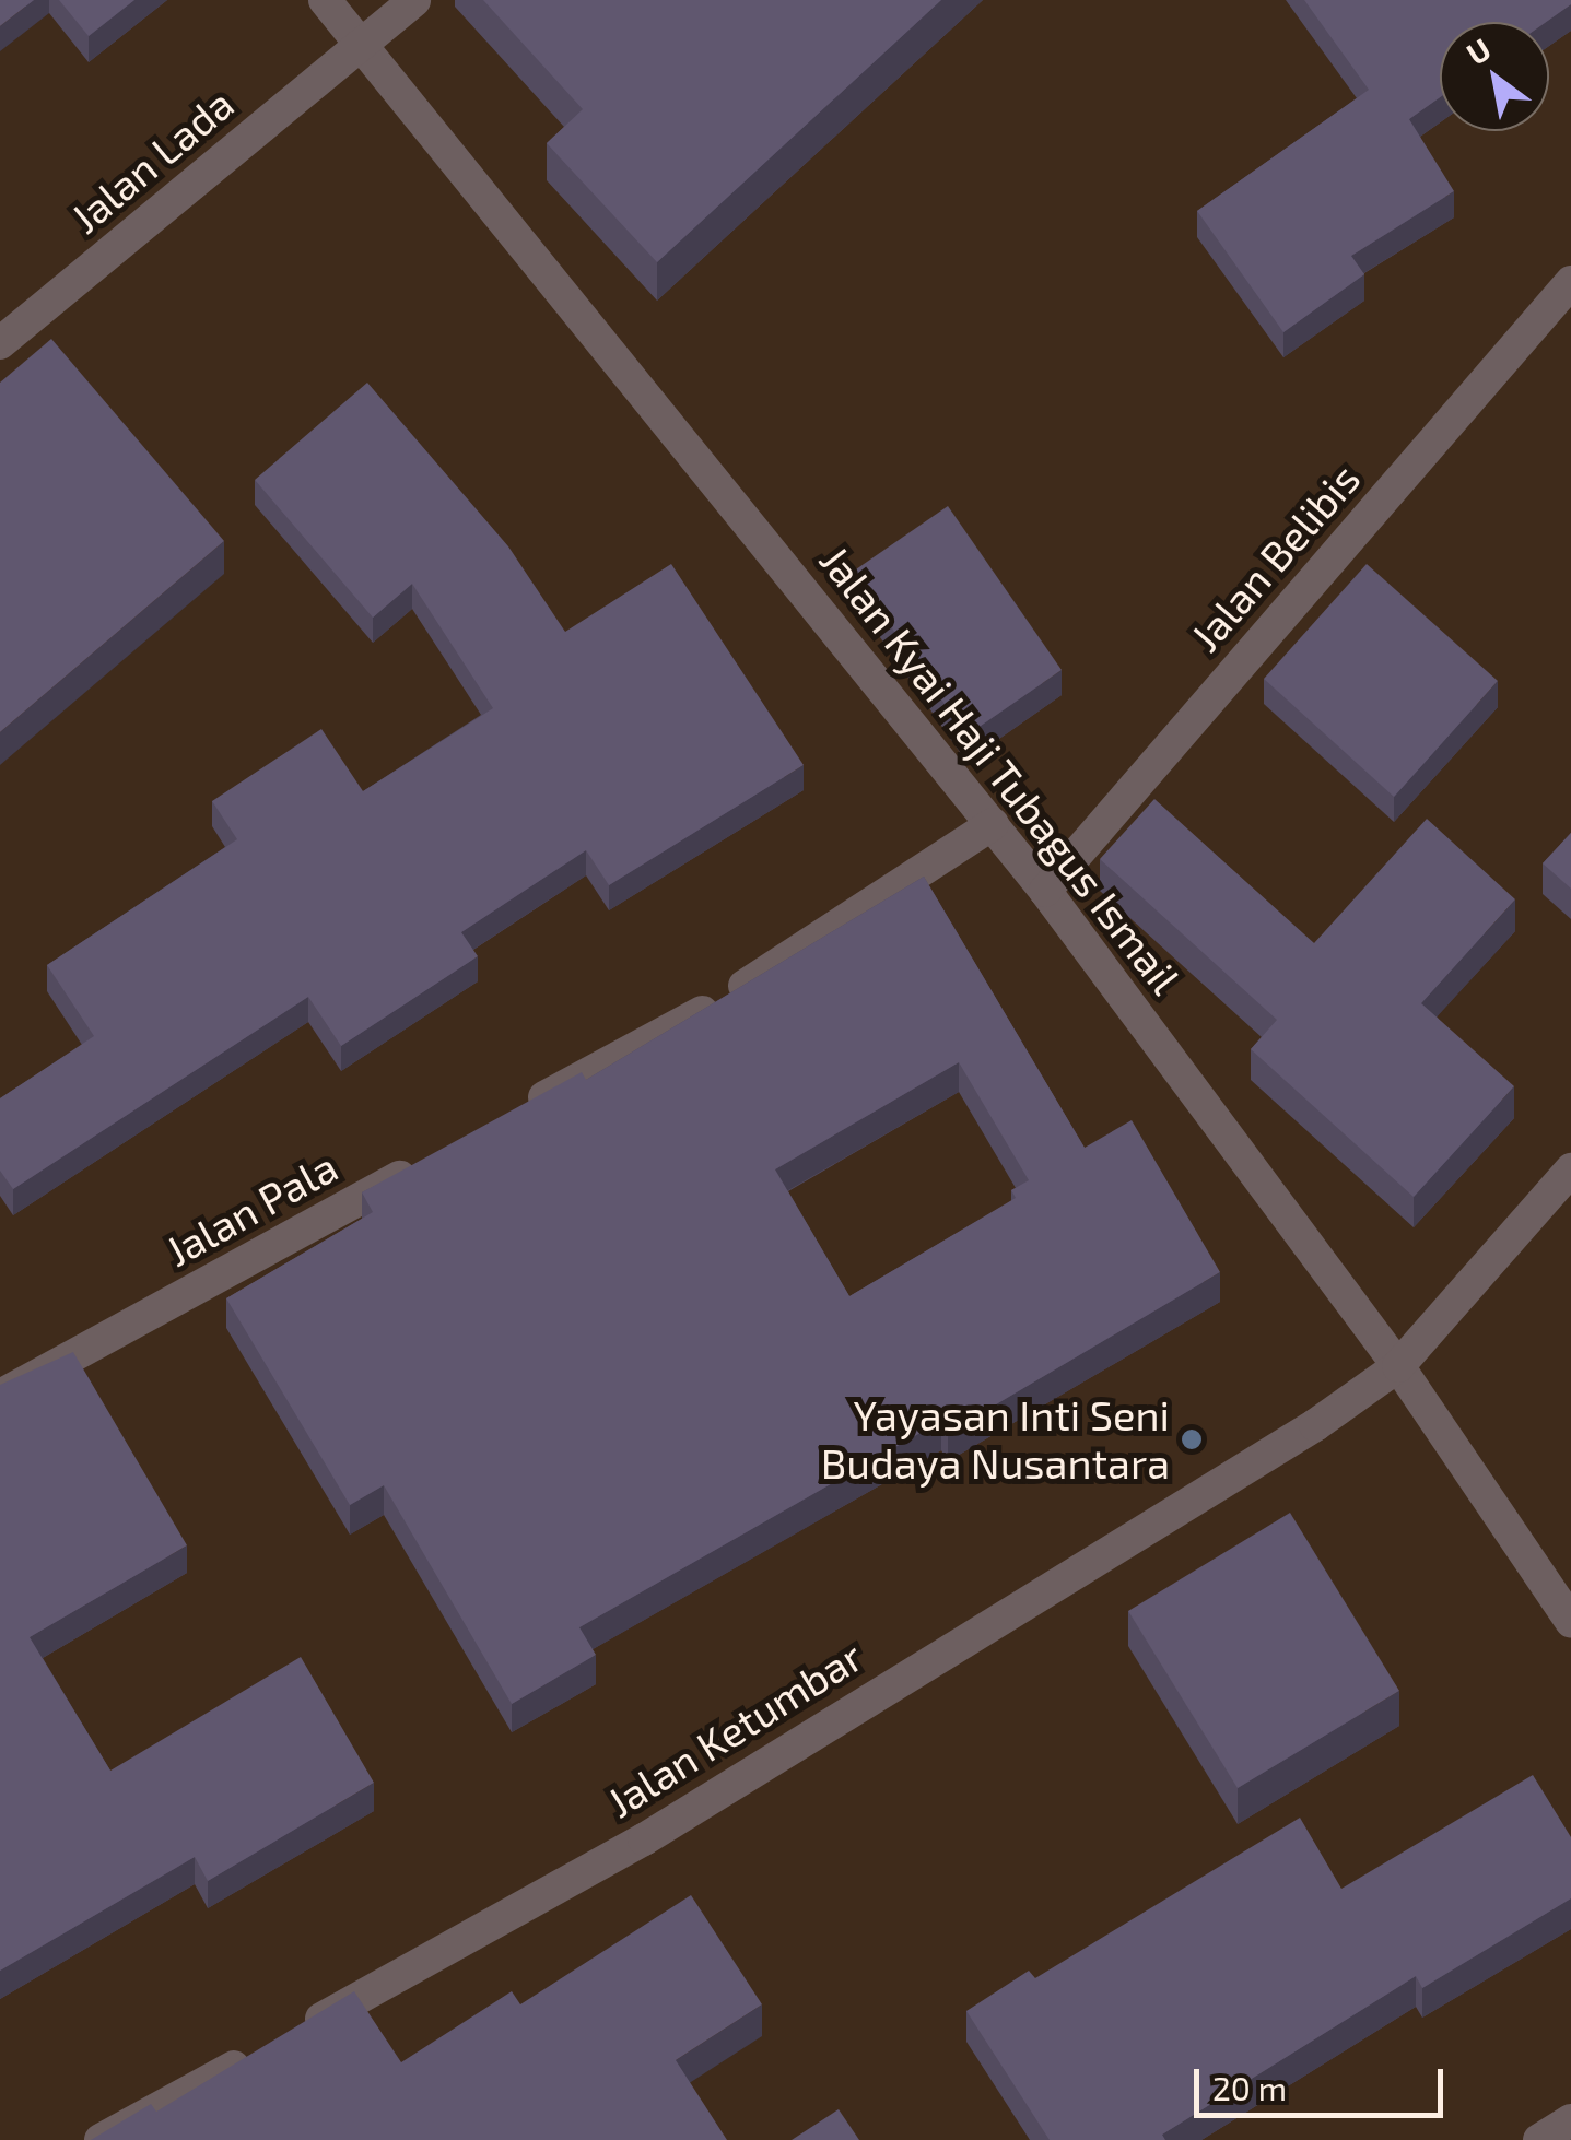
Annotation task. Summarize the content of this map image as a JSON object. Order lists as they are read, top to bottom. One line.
{"streets":{"street":["Jalan Lada","Jalan Belibis","Jalan Kyai Haji Tubagus Ismail","Jalan Pala","Jalan Ketumbar"]},"crossings":[["Jalan Lada","Jalan Kyai Haji Tubagus Ismail"],["Jalan Belibis","Jalan Kyai Haji Tubagus Ismail"],["Jalan Kyai Haji Tubagus Ismail","Jalan Ketumbar"]],"places":["Yayasan Inti Seni Budaya Nusantara"],"scale_bar":"20 m","north":"top left"}
